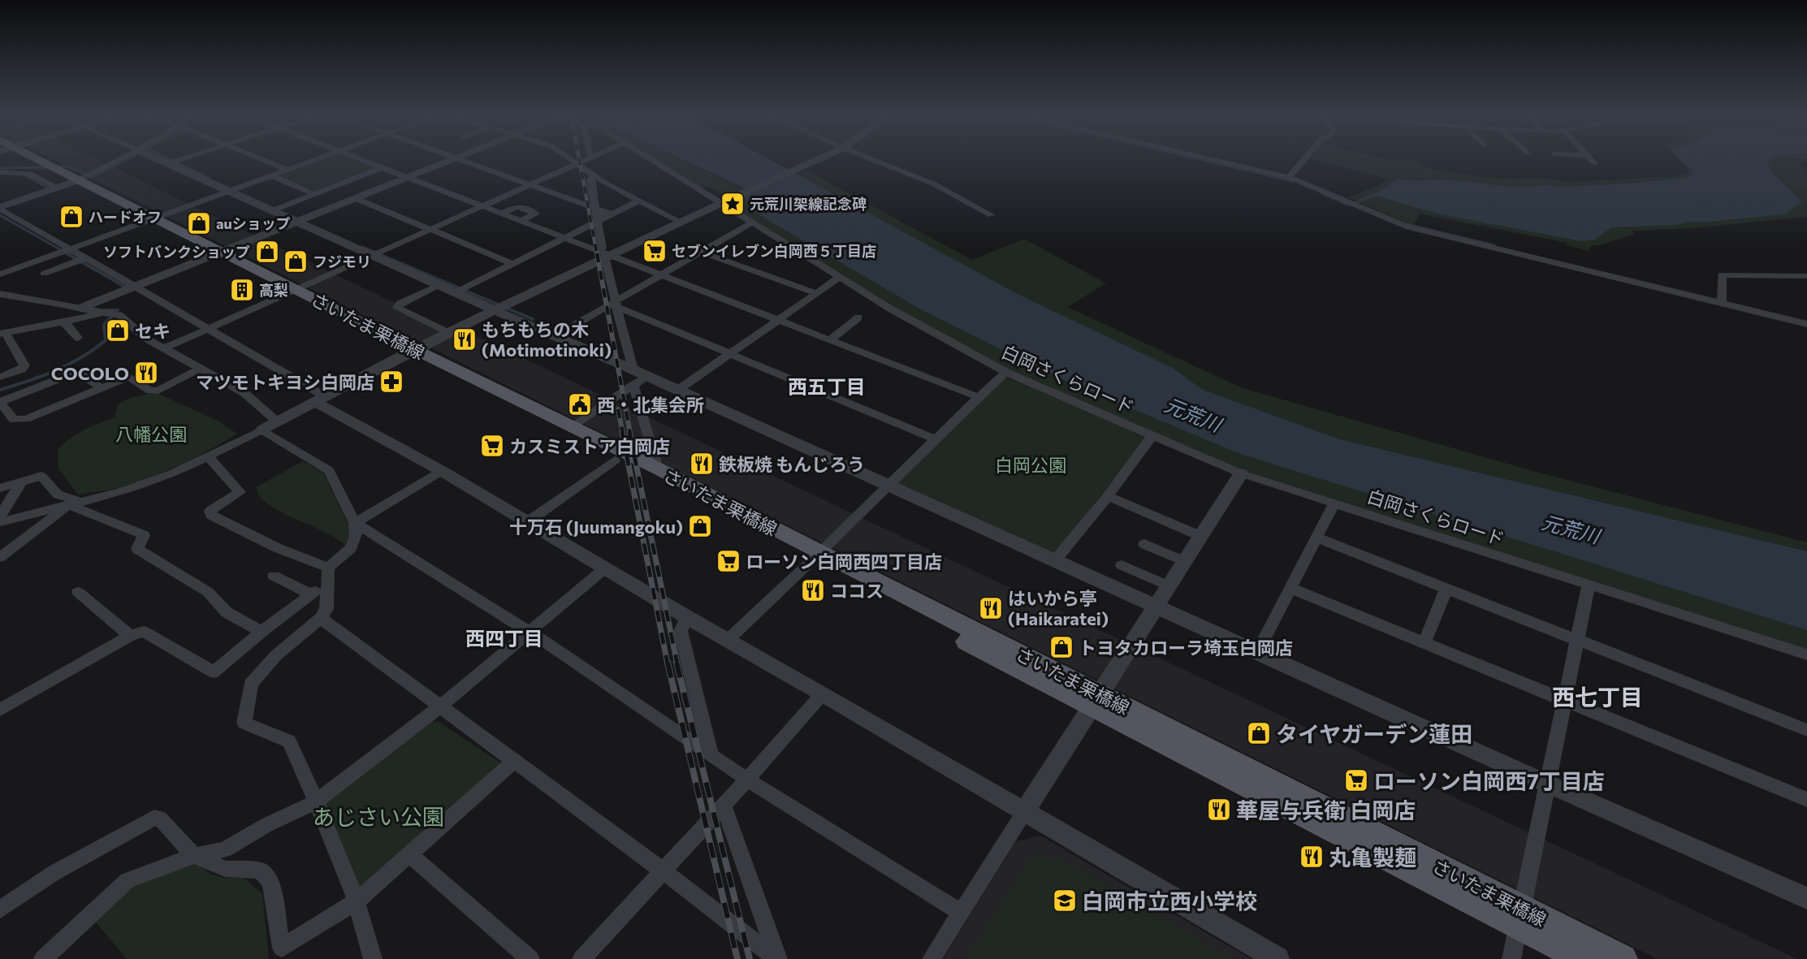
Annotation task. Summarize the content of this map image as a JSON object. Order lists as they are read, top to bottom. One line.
{"streets":{"main road":["さいたま栗橋線"],"street":["白岡さくらロード"]},"districts":["西五丁目","西四丁目","西七丁目"],"water":["元荒川"],"parks":["八幡公園","白岡公園","あじさい公園"],"places":{"place":["元荒川架線記念碑"],"shop":["ハードオフ","auショップ","ソフトバンクショップ","フジモリ","セキ","十万石 (Juumangoku)","トヨタカローラ埼玉白岡店","タイヤガーデン蓮田"],"supermarket":["セブンイレブン白岡西５丁目店","カスミストア白岡店","ローソン白岡西四丁目店","ローソン白岡西7丁目店"],"building":["高梨"],"restaurant":["もちもちの木 (Motimotinoki)","COCOLO","鉄板焼 もんじろう","ココス","はいから亭 (Haikaratei)","華屋与兵衛 白岡店","丸亀製麺"],"pharmacy":["マツモトキヨシ白岡店"],"public building":["西・北集会所"],"school or university":["白岡市立西小学校"]}}
